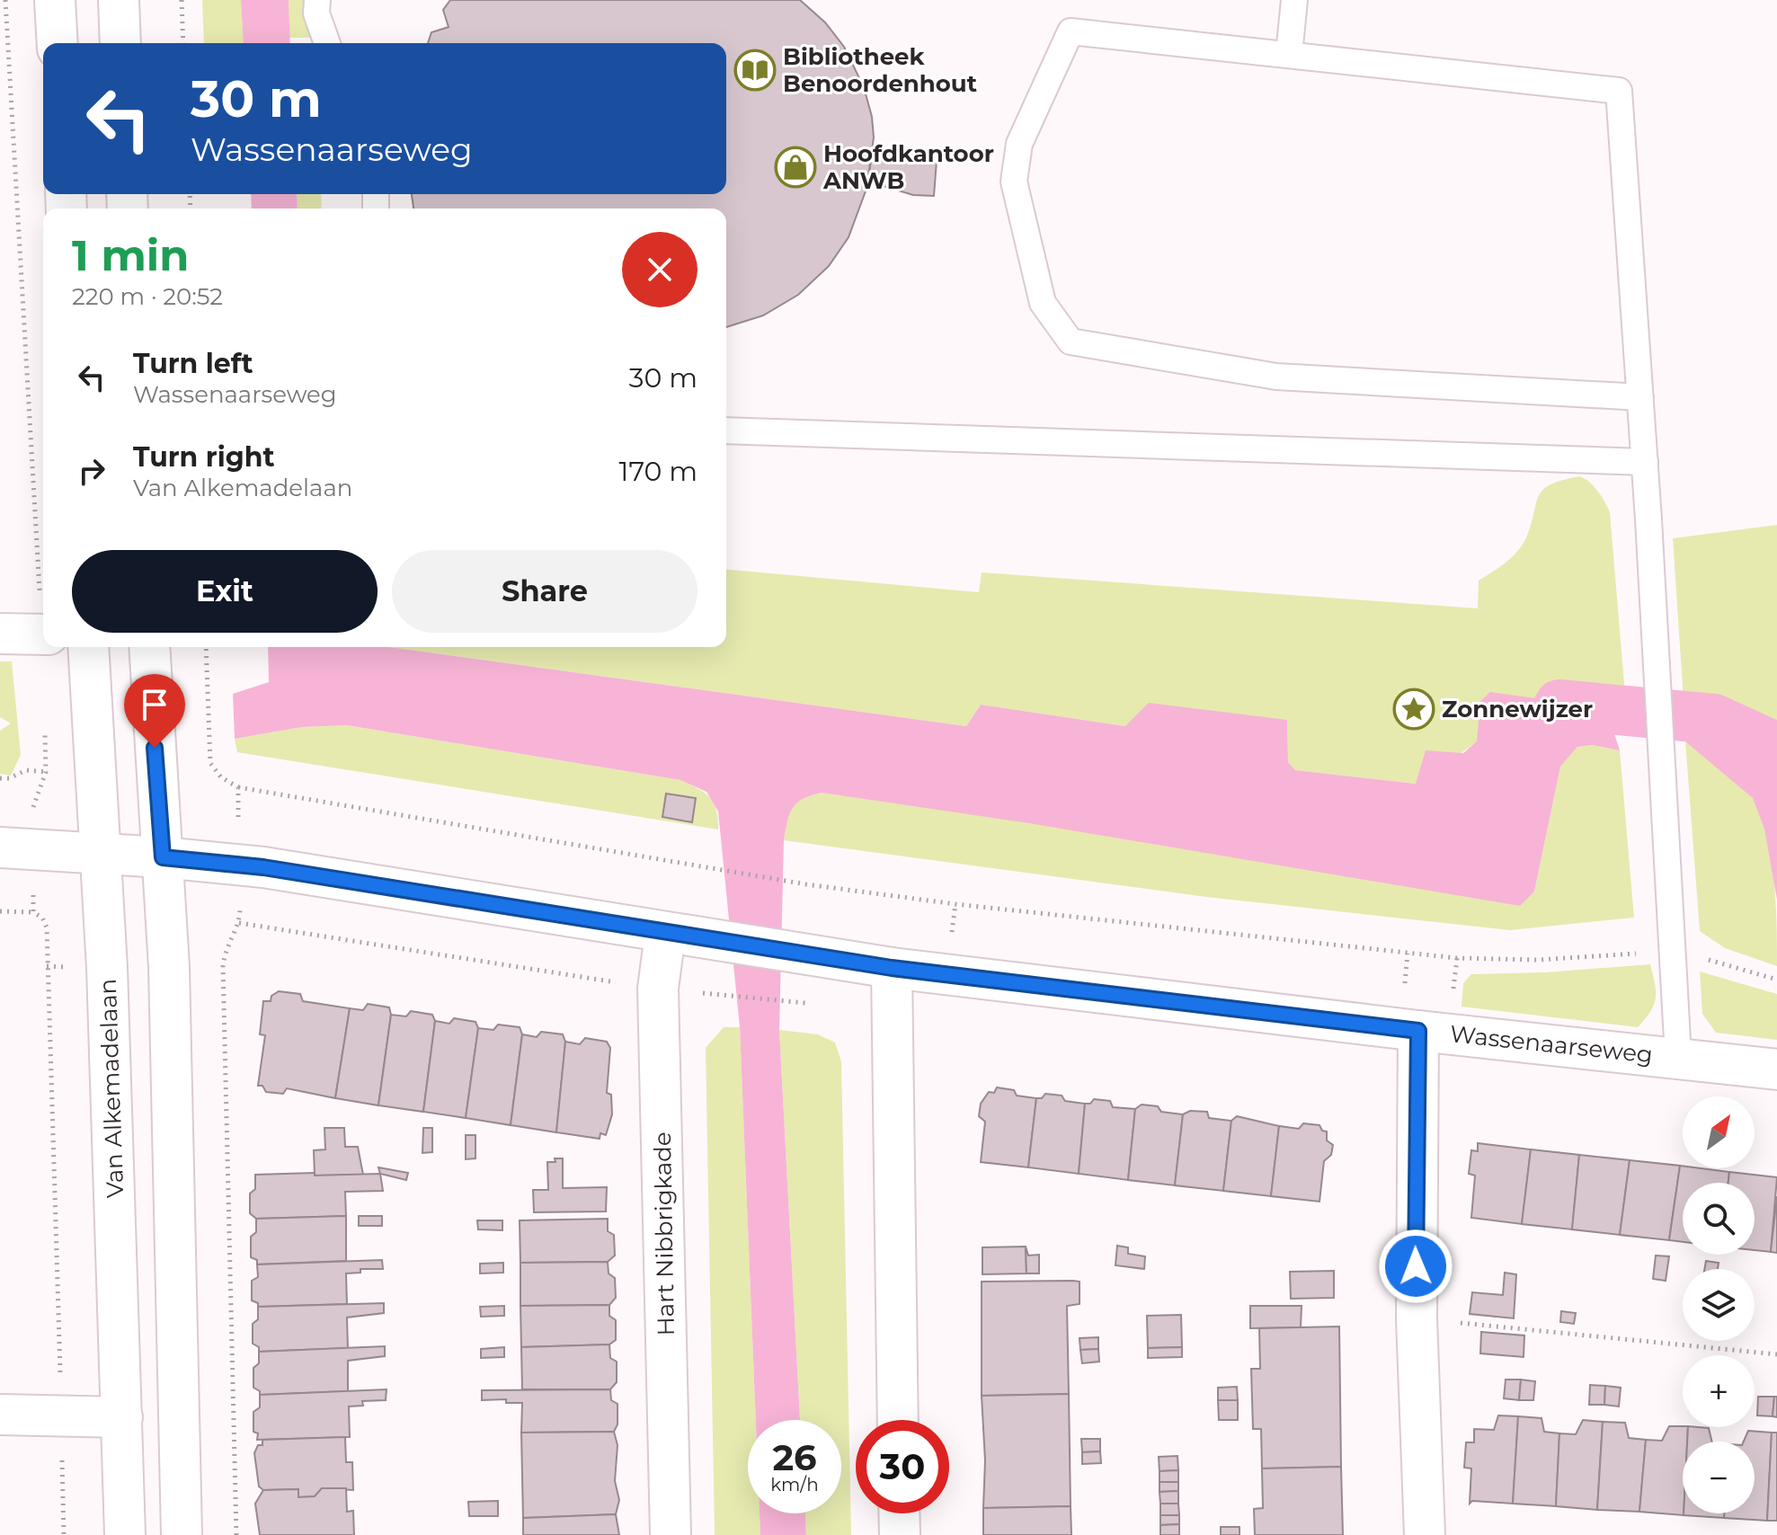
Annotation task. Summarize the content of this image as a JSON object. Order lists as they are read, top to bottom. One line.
{"streets":{"street":["Wassenaarseweg","Van Alkemadelaan","Hart Nibbrigkade"]},"crossings":[["Wassenaarseweg","Van Alkemadelaan"],["Wassenaarseweg","Hart Nibbrigkade"]],"places":{"library":["Bibliotheek Benoordenhout"],"shop":["Hoofdkantoor ANWB"],"place":["Zonnewijzer"]},"north":"top right","page":{"turn":["30 m","Wassenaarseweg"],"heading":["1 min","220 m · 20:52"],"list":[{"name":"Turn left","note":"Wassenaarseweg","value":"30 m"},{"name":"Turn right","note":"Van Alkemadelaan","value":"170 m"}],"buttons":["Exit","Share"],"map_buttons":["+","−"],"speed":"26 km/h","limit":"30"}}
